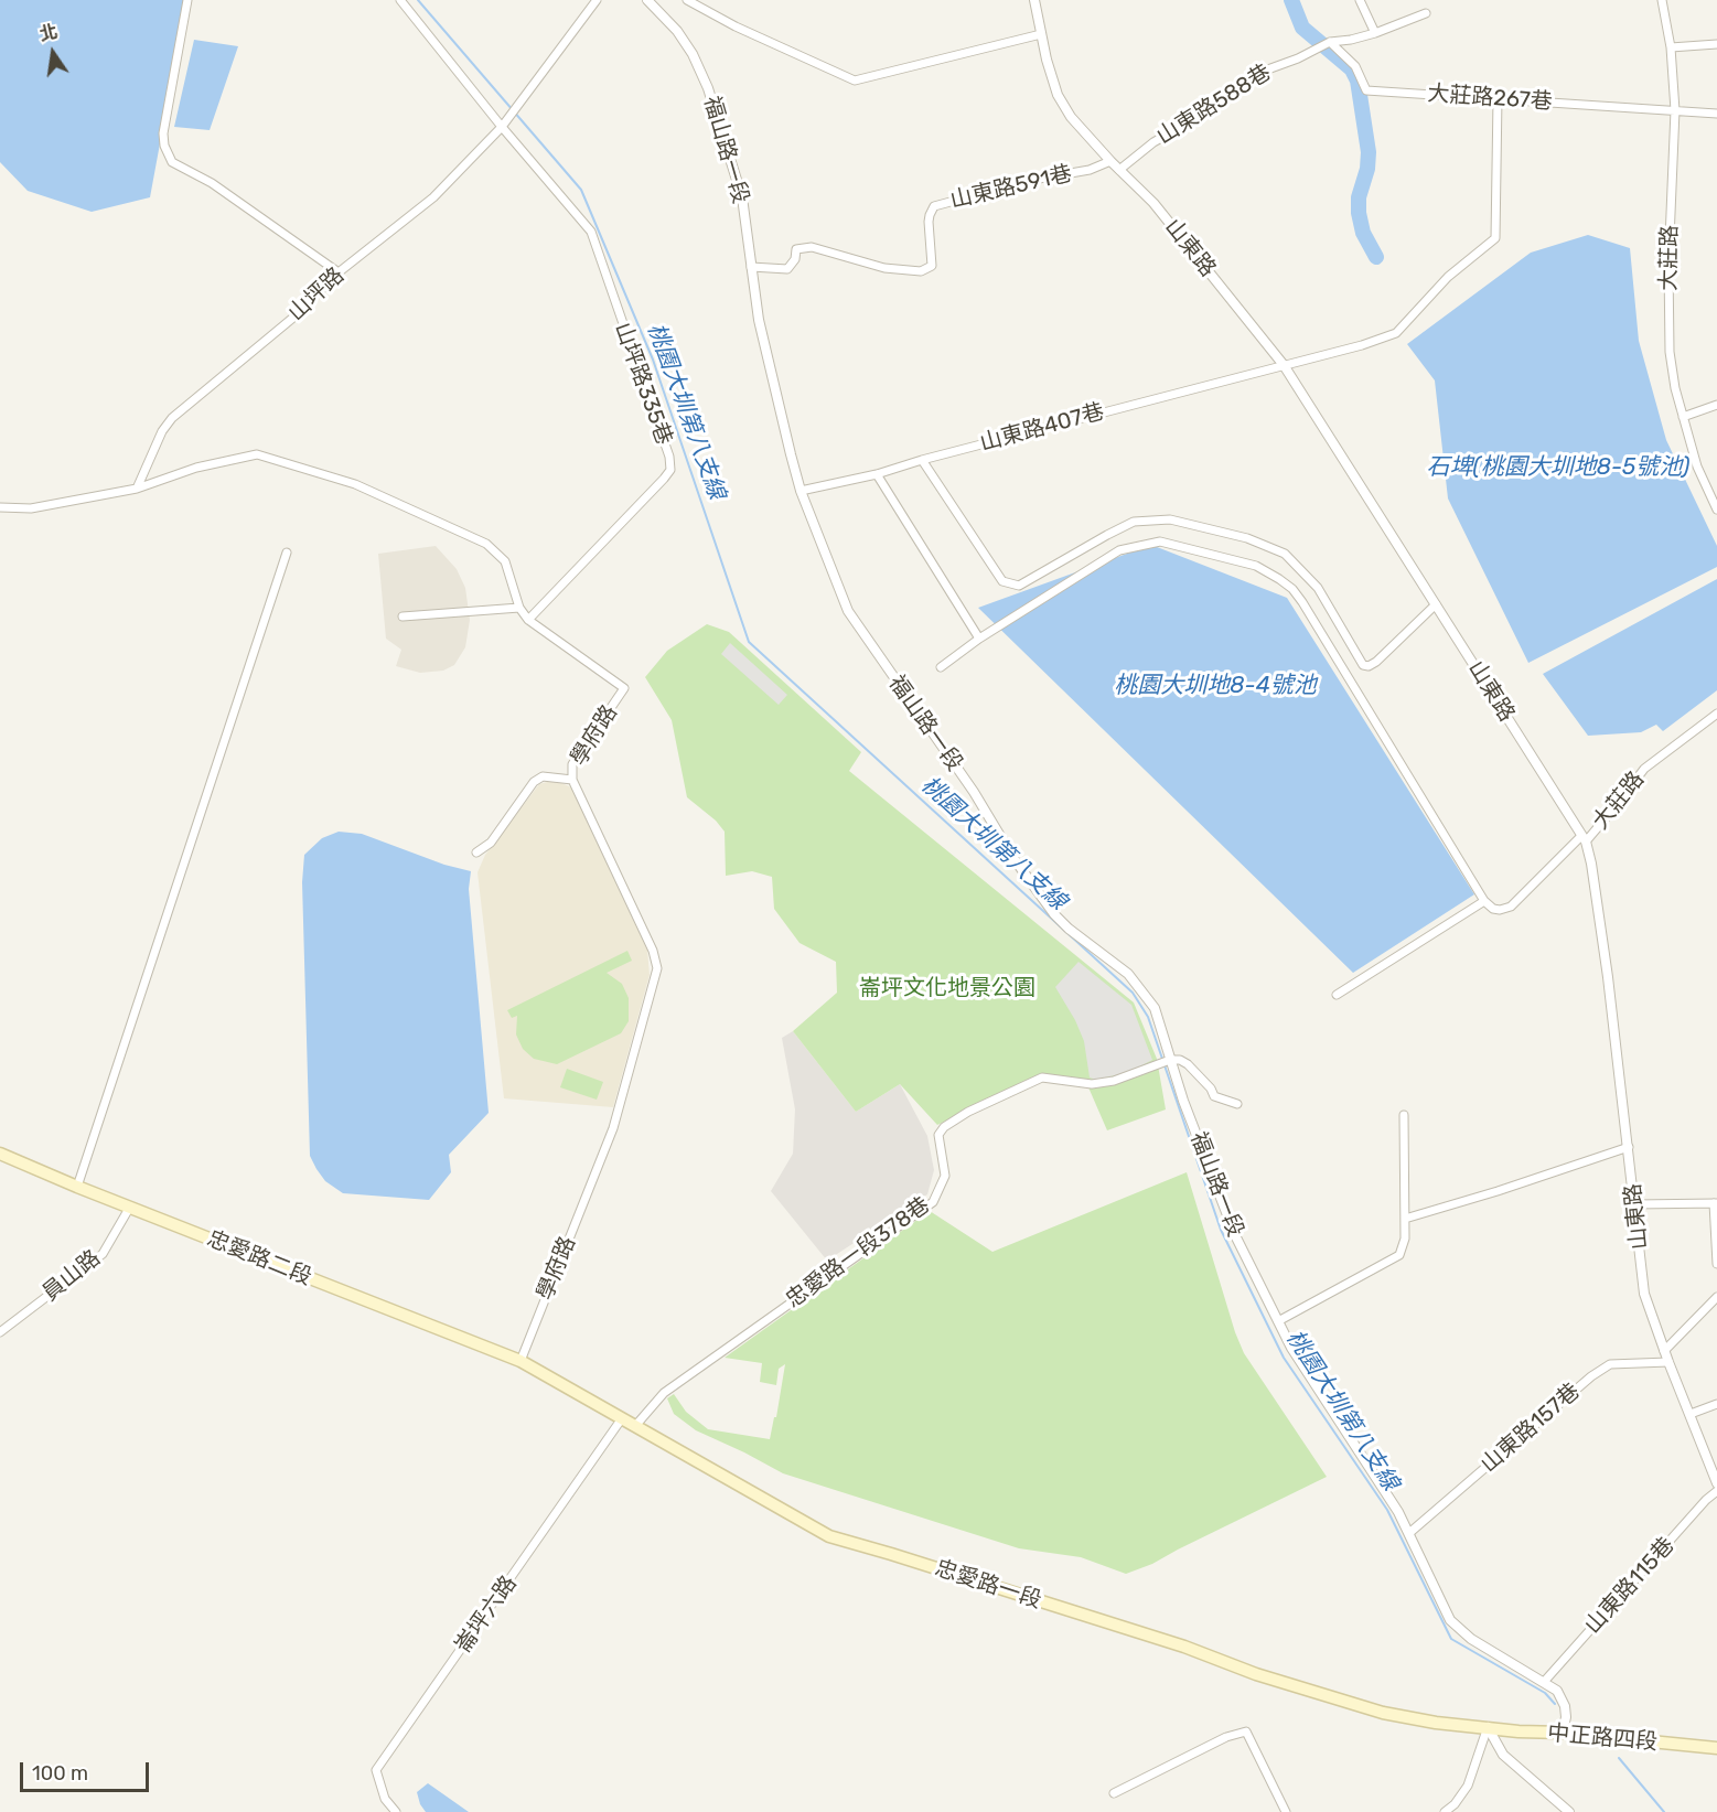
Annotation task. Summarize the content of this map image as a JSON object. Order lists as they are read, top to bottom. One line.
{"streets":{"main road":["忠愛路二段","忠愛路一段","中正路四段"],"street":["大莊路267巷","山東路588巷","福山路一段","山東路591巷","山東路","大莊路","山坪路","山坪路335巷","山東路407巷","學府路","忠愛路一段378巷","員山路","山東路157巷","山東路115巷","崙坪六路"]},"crossings":[["大莊路267巷","山東路588巷"],["大莊路267巷","大莊路"],["大莊路267巷","山東路407巷"],["山東路588巷","山東路"],["福山路一段","山東路591巷"],["福山路一段","山東路407巷"],["福山路一段","忠愛路一段378巷"],["福山路一段","山東路157巷"],["福山路一段","山東路115巷"],["福山路一段","中正路四段"],["山東路591巷","山東路"],["山東路","大莊路"],["山東路","山東路407巷"],["山東路","山東路157巷"],["山坪路","山坪路335巷"],["山坪路","學府路"],["山坪路335巷","學府路"],["學府路","忠愛路二段"],["學府路","忠愛路一段"],["忠愛路一段378巷","忠愛路一段"],["忠愛路二段","員山路"],["忠愛路二段","忠愛路一段"],["忠愛路一段","崙坪六路"],["忠愛路一段","中正路四段"]],"water":["桃園大圳第八支線","石埤(桃園大圳地8-5號池)","桃園大圳地8-4號池"],"parks":["崙坪文化地景公園"],"scale_bar":"100 m","north":"top"}
